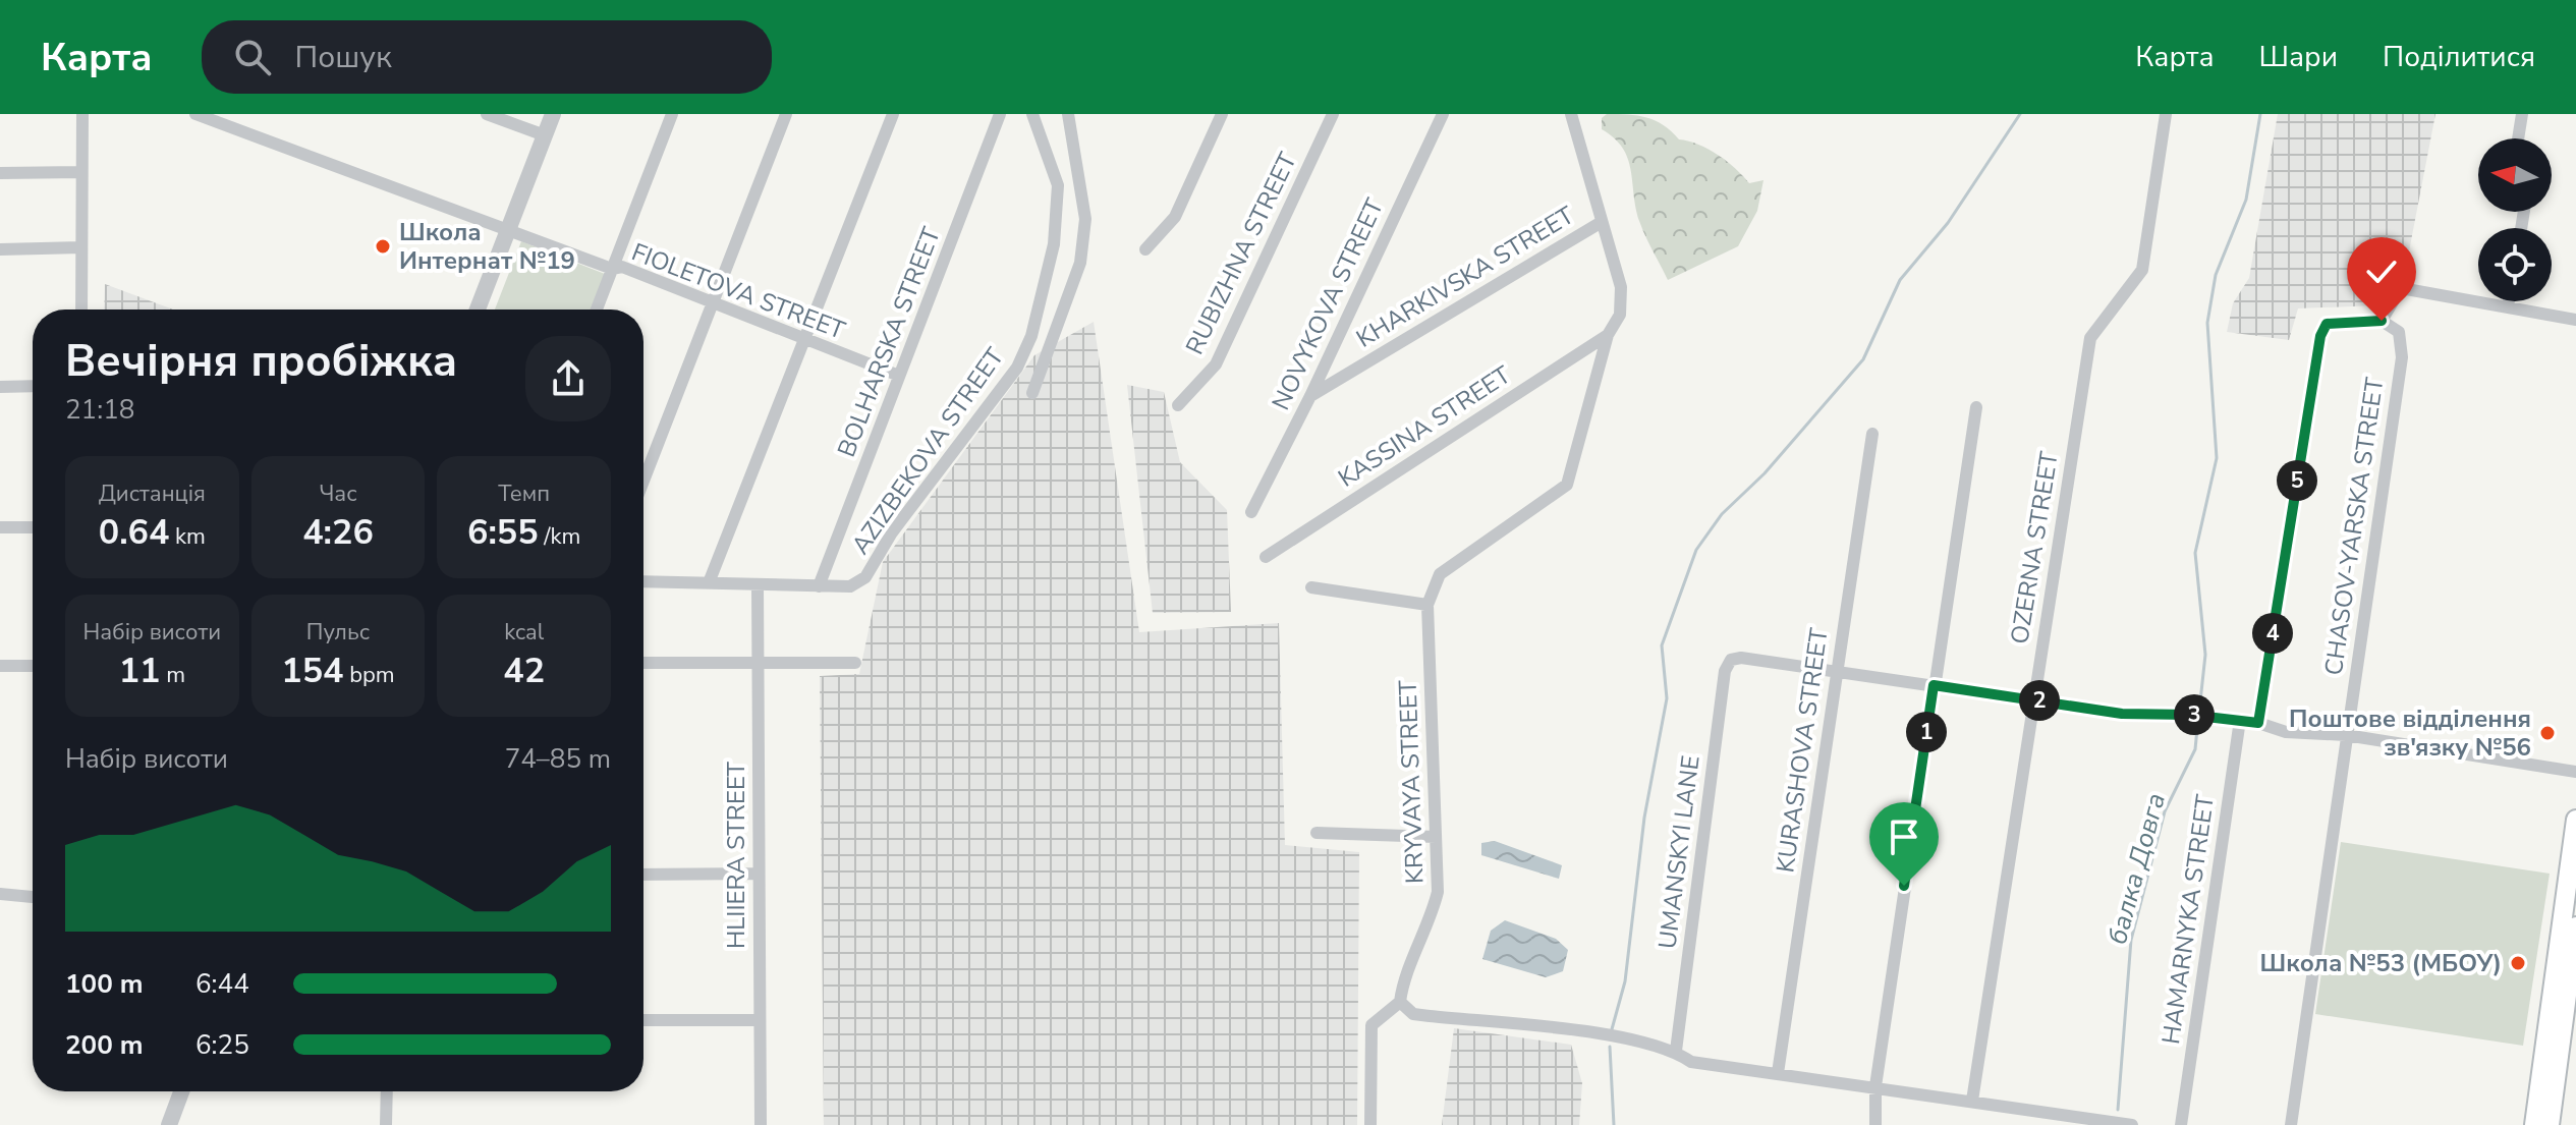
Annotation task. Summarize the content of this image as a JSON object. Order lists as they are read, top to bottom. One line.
{"streets":{"street":["RUBIZHNA STREET","KHARKIVSKA STREET","FIOLETOVA STREET","NOVYKOVA STREET","BOLHARSKA STREET","KASSINA STREET","AZIZBEKOVA STREET","CHASOV-YARSKA STREET","OZERNA STREET","KURASHOVA STREET","KRYVAYA STREET","UMANSKYI LANE","HLIIERA STREET","HAMARNYKA STREET"]},"crossings":[["KHARKIVSKA STREET","NOVYKOVA STREET"],["FIOLETOVA STREET","BOLHARSKA STREET"],["BOLHARSKA STREET","AZIZBEKOVA STREET"],["KASSINA STREET","KRYVAYA STREET"],["KURASHOVA STREET","UMANSKYI LANE"]],"water":["балка Довга"],"places":["Школа Интернат №19","Поштове відділення зв'язку №56","Школа №53 (МБОУ)"],"north":"left","page":{"header":"Карта","search":"Пошук","nav":["Карта","Шари","Поділитися"],"heading":["Вечірня пробіжка","21:18"],"stats":[["Дистанція","0.64 km"],["Час","4:26"],["Темп","6:55 /km"],["Набір висоти","11 m"],["Пульс","154 bpm"],["kcal","42"]],"pins":["5","4","2","3","1"],"chart":["Набір висоти","74–85 m"],"list":[{"name":"100 m","note":"6:44"},{"name":"200 m","note":"6:25"}]}}
